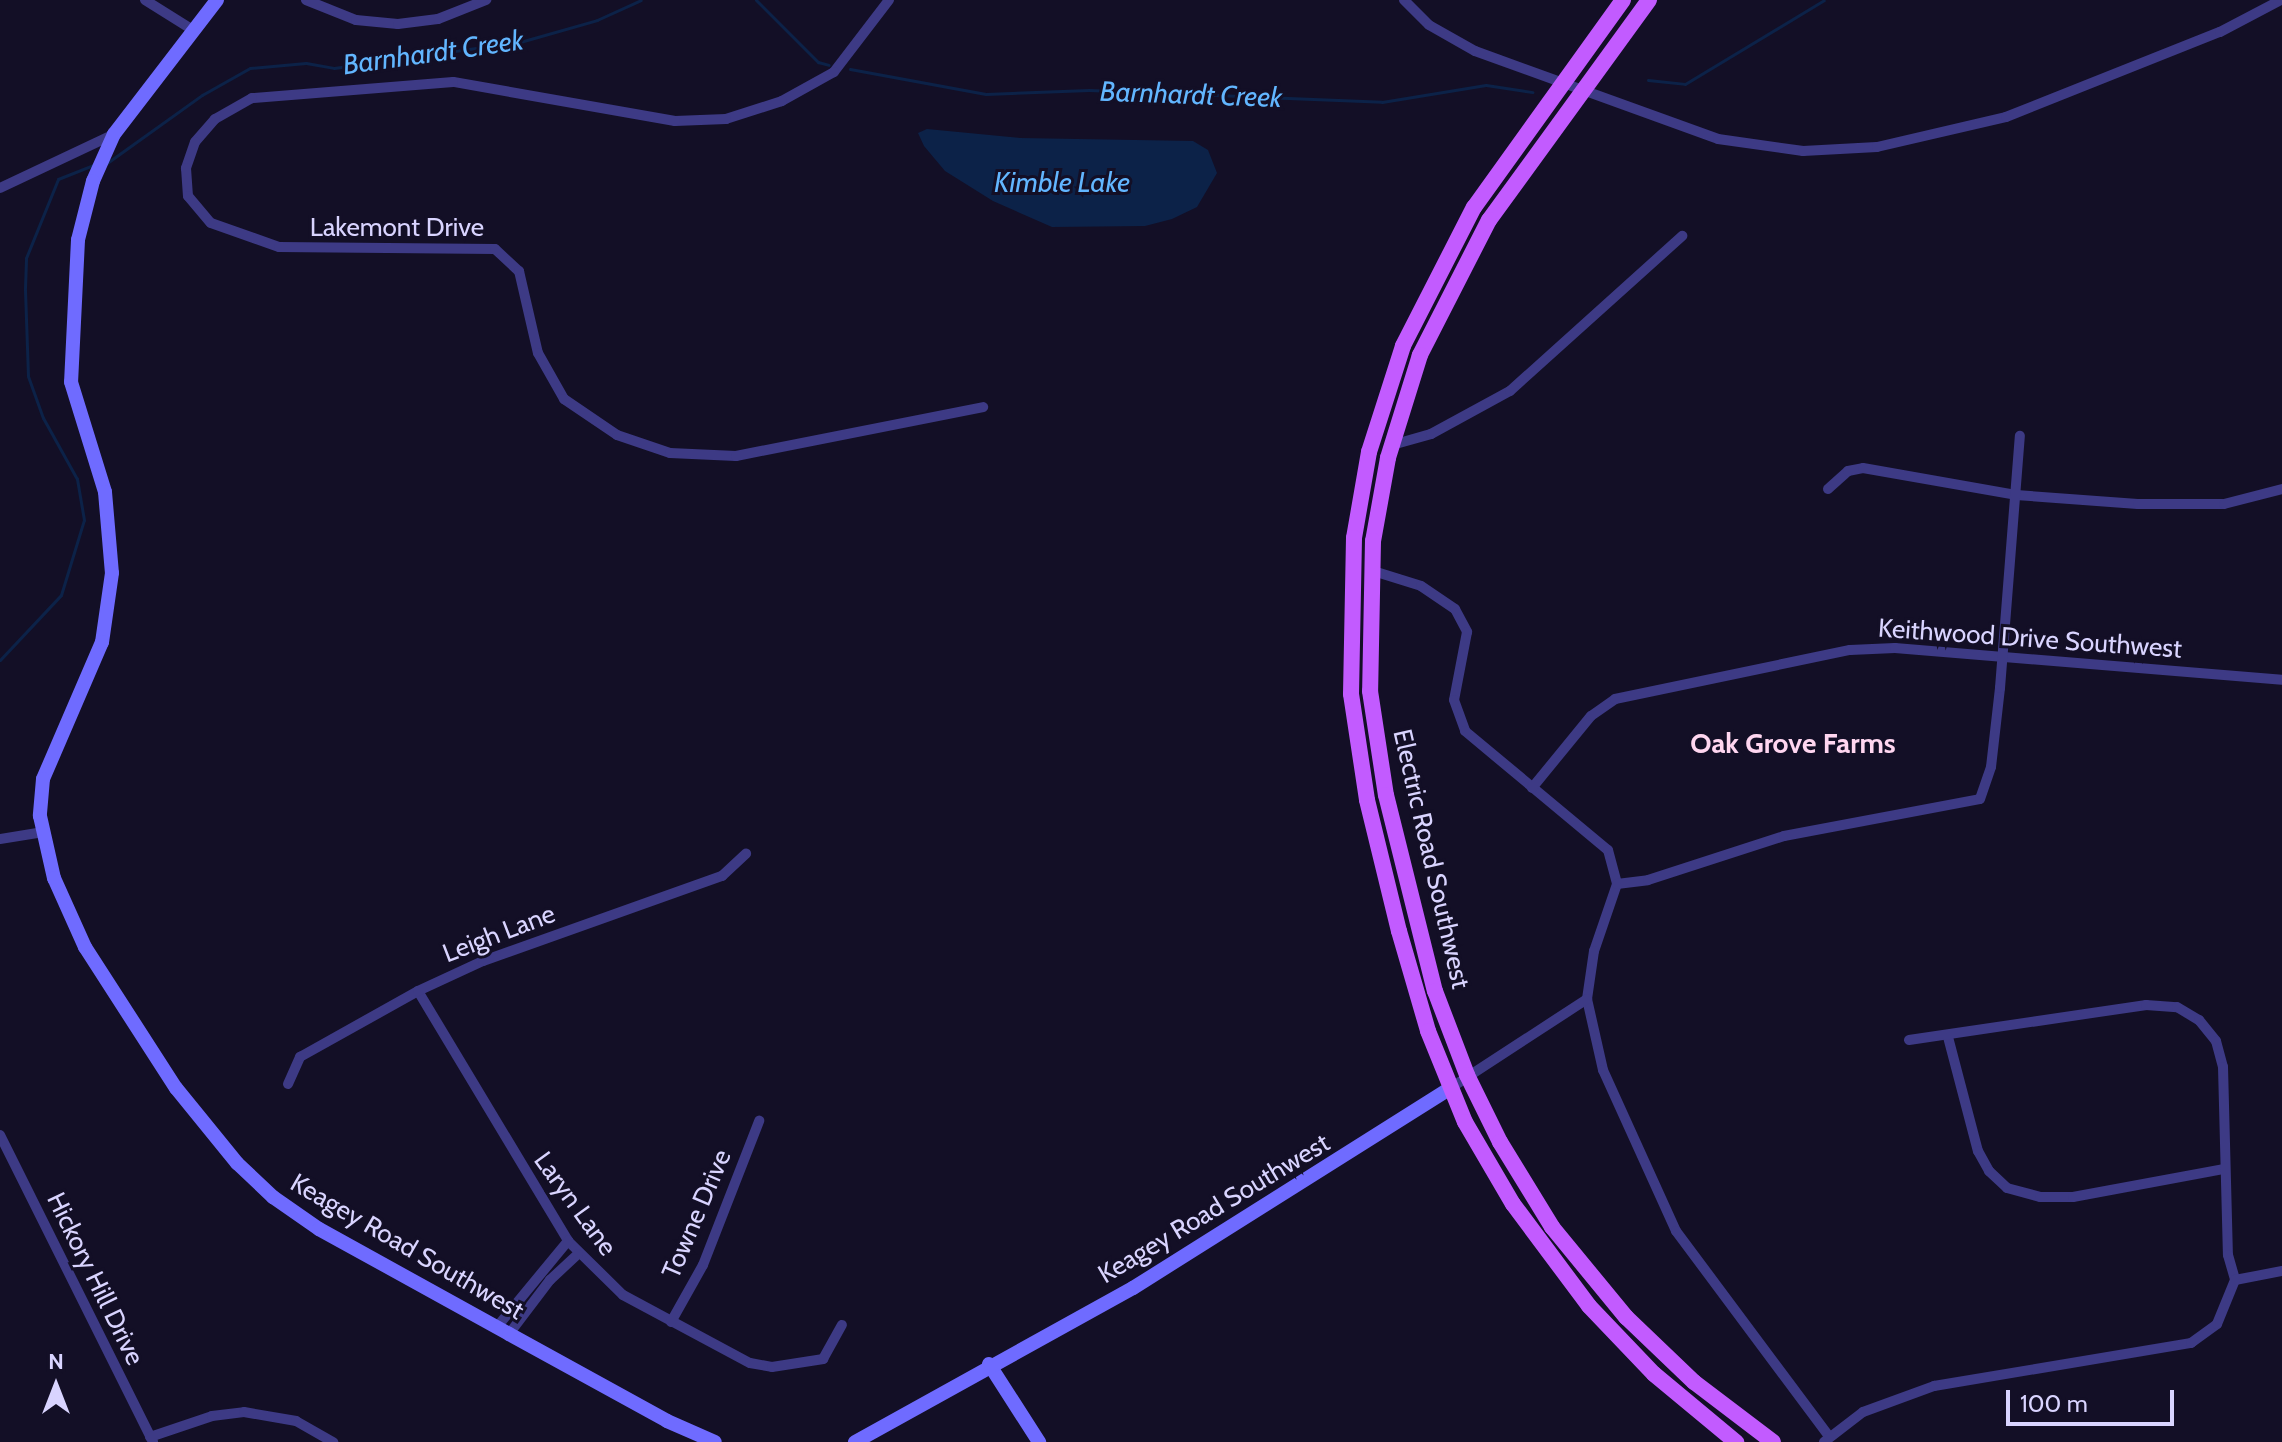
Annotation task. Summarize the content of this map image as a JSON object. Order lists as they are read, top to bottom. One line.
{"streets":{"main road":["Electric Road Southwest"],"street":["Lakemont Drive","Keithwood Drive Southwest","Leigh Lane","Laryn Lane","Keagey Road Southwest","Towne Drive","Hickory Hill Drive"]},"crossings":[["Electric Road Southwest","Keagey Road Southwest"],["Leigh Lane","Laryn Lane"],["Laryn Lane","Towne Drive"]],"districts":["Oak Grove Farms"],"water":["Barnhardt Creek","Kimble Lake"],"scale_bar":"100 m","north":"top"}
